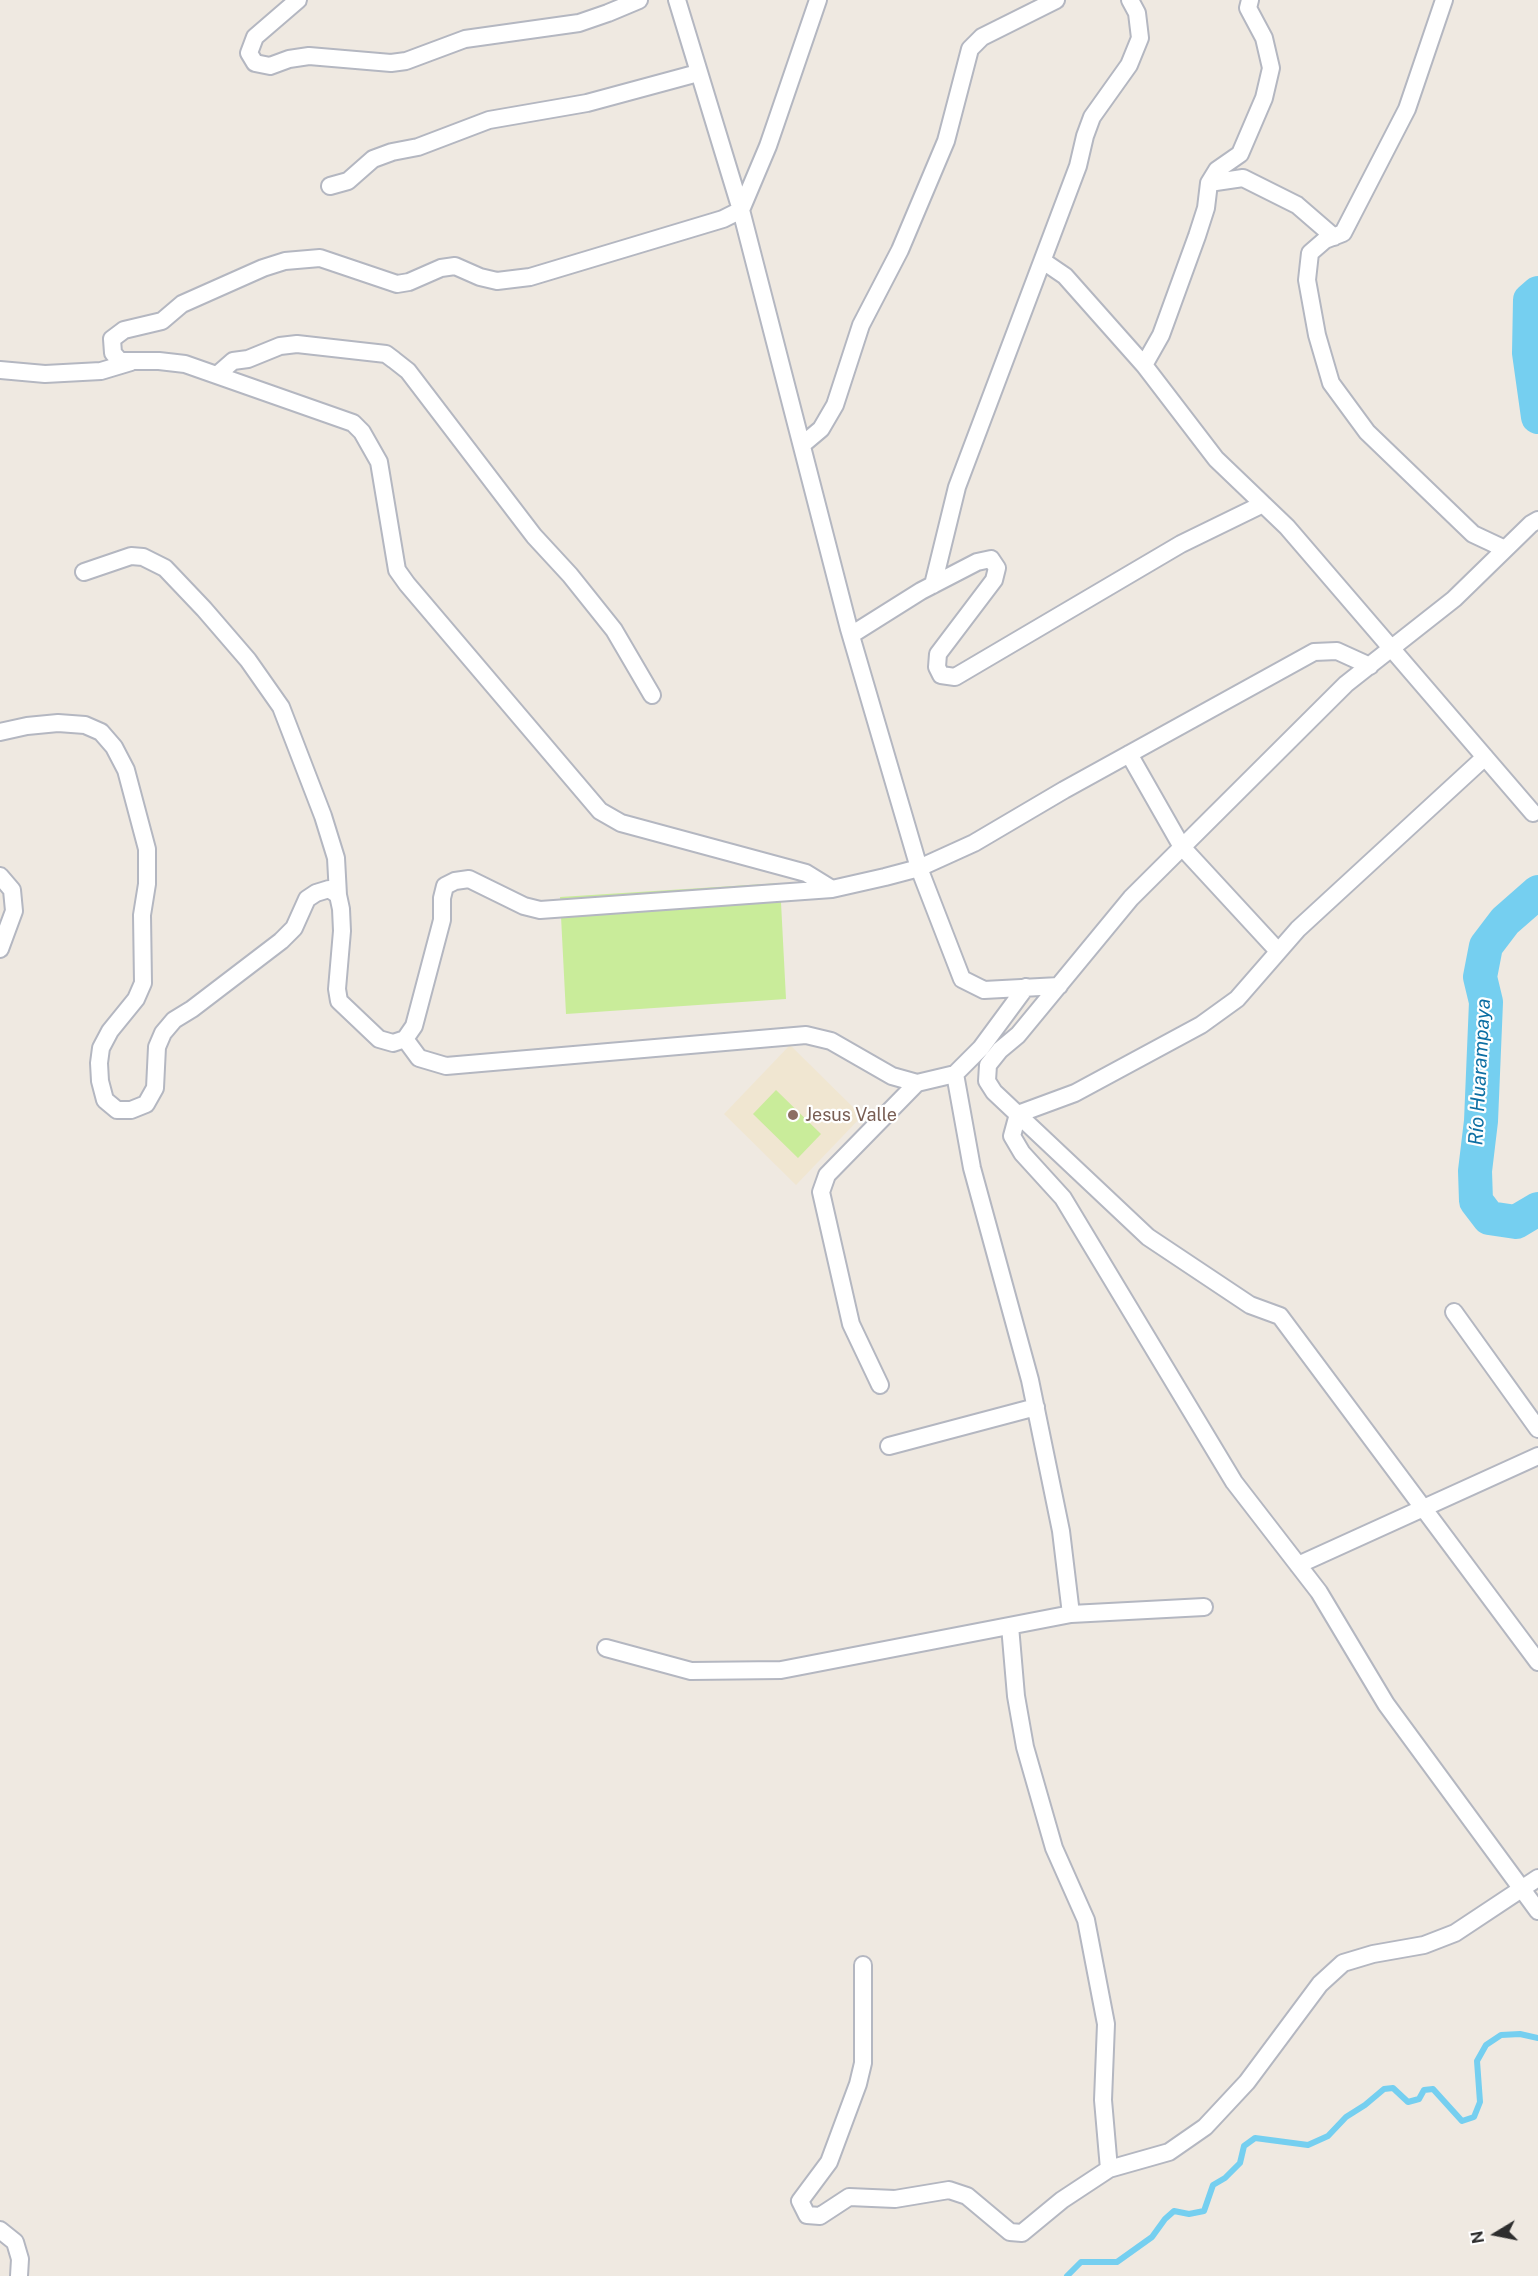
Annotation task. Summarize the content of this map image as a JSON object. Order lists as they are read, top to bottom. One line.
{"water":["Río Huarampaya"],"places":["Jesus Valle"],"north":"left"}
